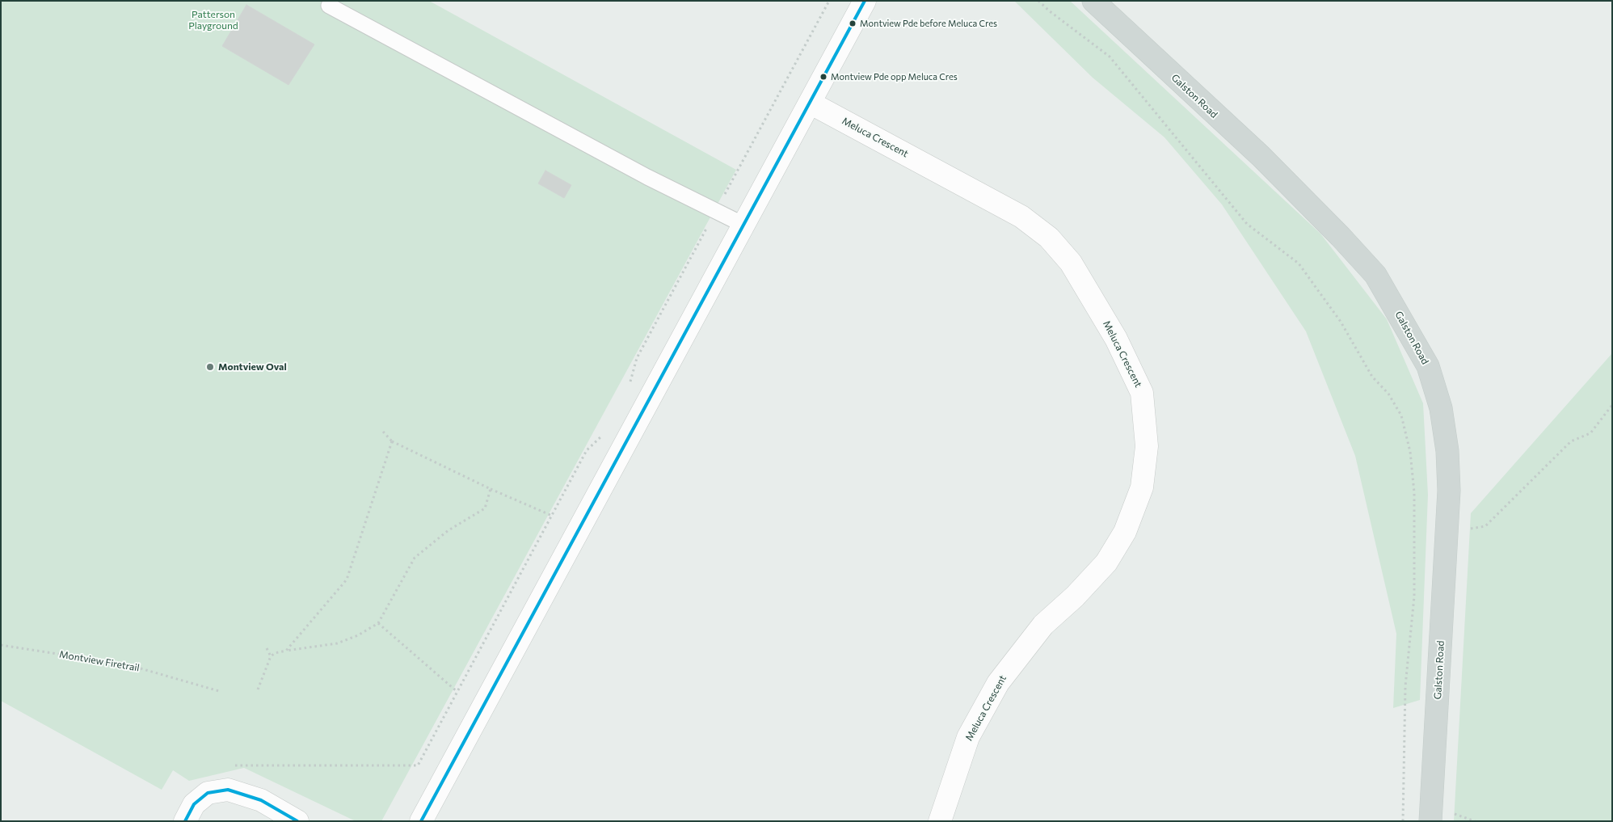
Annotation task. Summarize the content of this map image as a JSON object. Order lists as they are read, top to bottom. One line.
{"streets":{"main road":["Galston Road"],"street":["Meluca Crescent"],"path":["Montview Firetrail"]},"parks":["Patterson Playground"],"places":["Montview Pde before Meluca Cres","Montview Pde opp Meluca Cres","Montview Oval"]}
